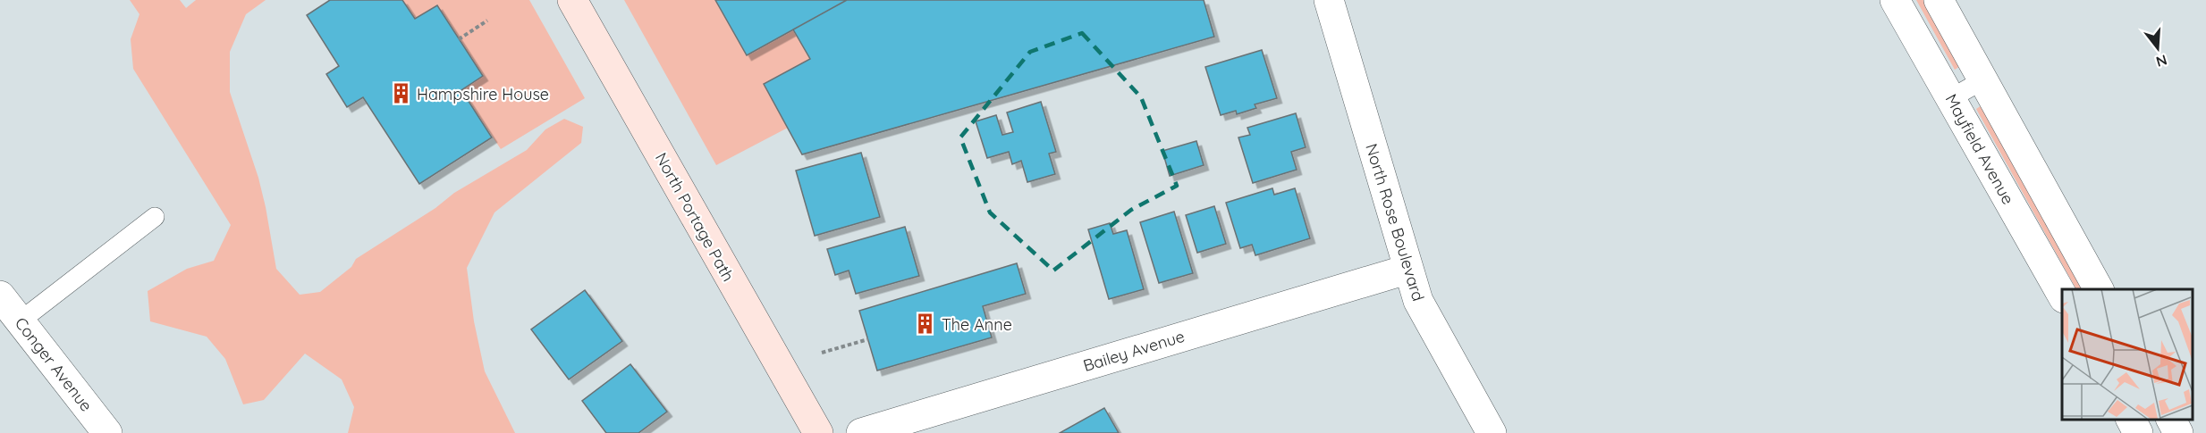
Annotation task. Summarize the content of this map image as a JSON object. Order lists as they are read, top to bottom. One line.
{"streets":{"main road":["North Portage Path"],"street":["Mayfield Avenue","North Rose Boulevard","Bailey Avenue","Conger Avenue"]},"crossings":[["North Rose Boulevard","Bailey Avenue"]],"places":{"building":["Hampshire House","The Anne"]},"north":"bottom"}
